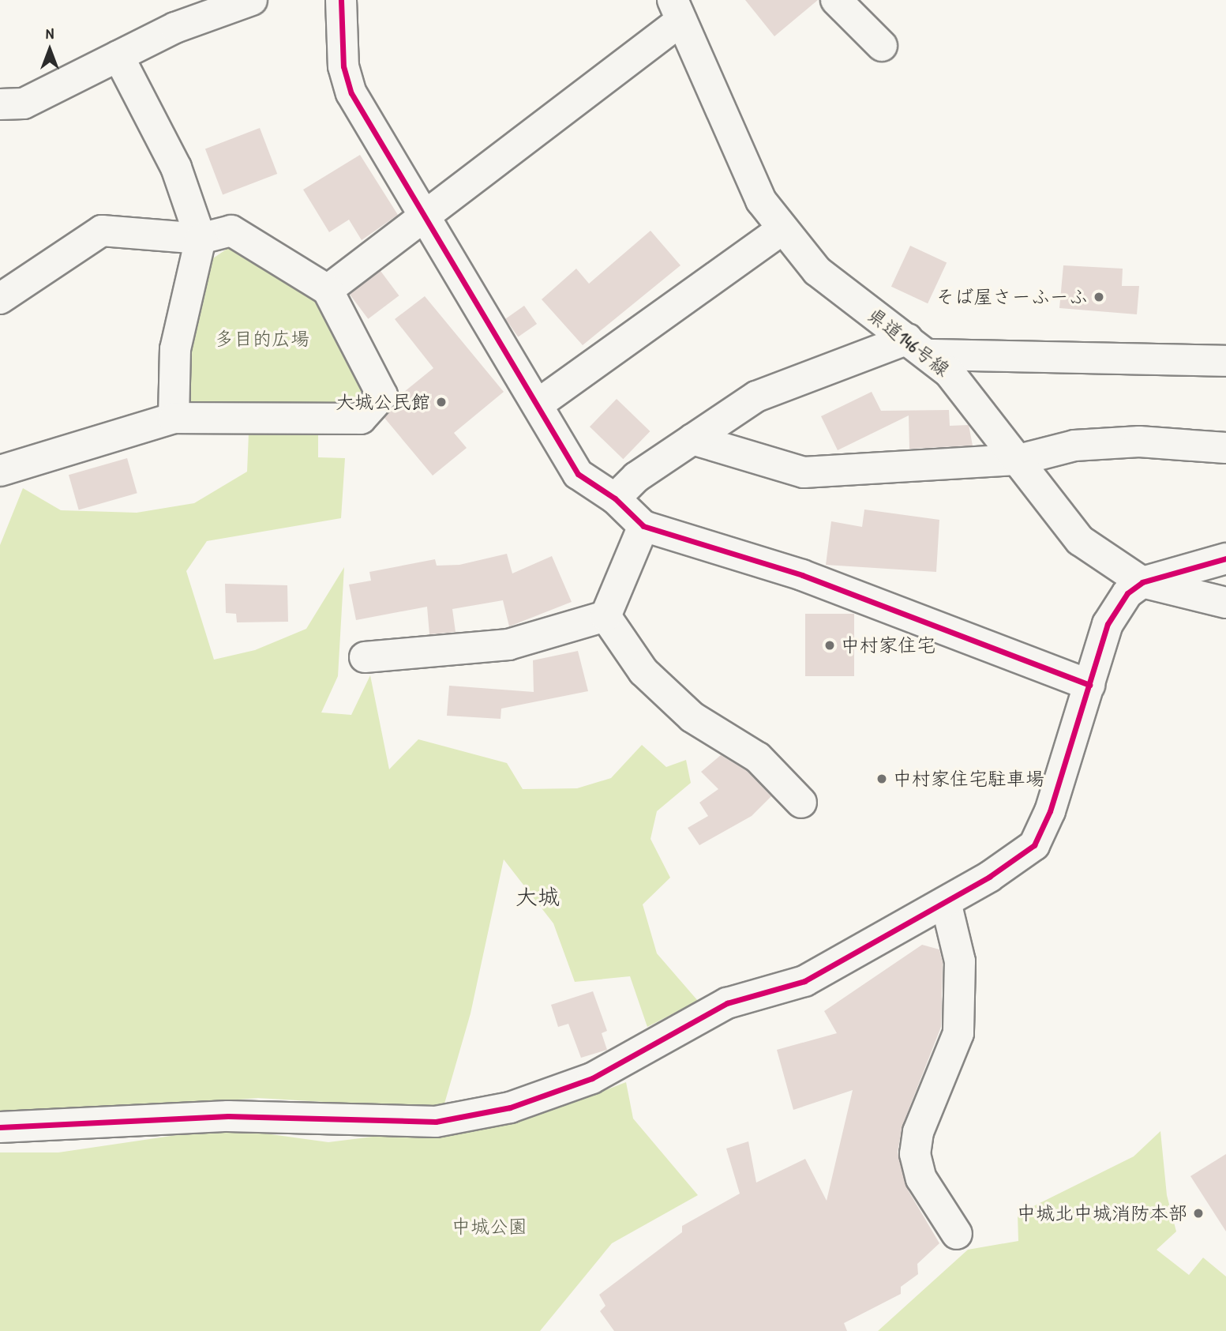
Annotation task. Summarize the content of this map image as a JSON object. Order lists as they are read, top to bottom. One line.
{"streets":{"street":["県道146号線"]},"districts":["大城"],"parks":["多目的広場","中城公園"],"places":["そば屋さーふーふ","大城公民館","中村家住宅","中村家住宅駐車場","中城北中城消防本部"],"north":"top"}
